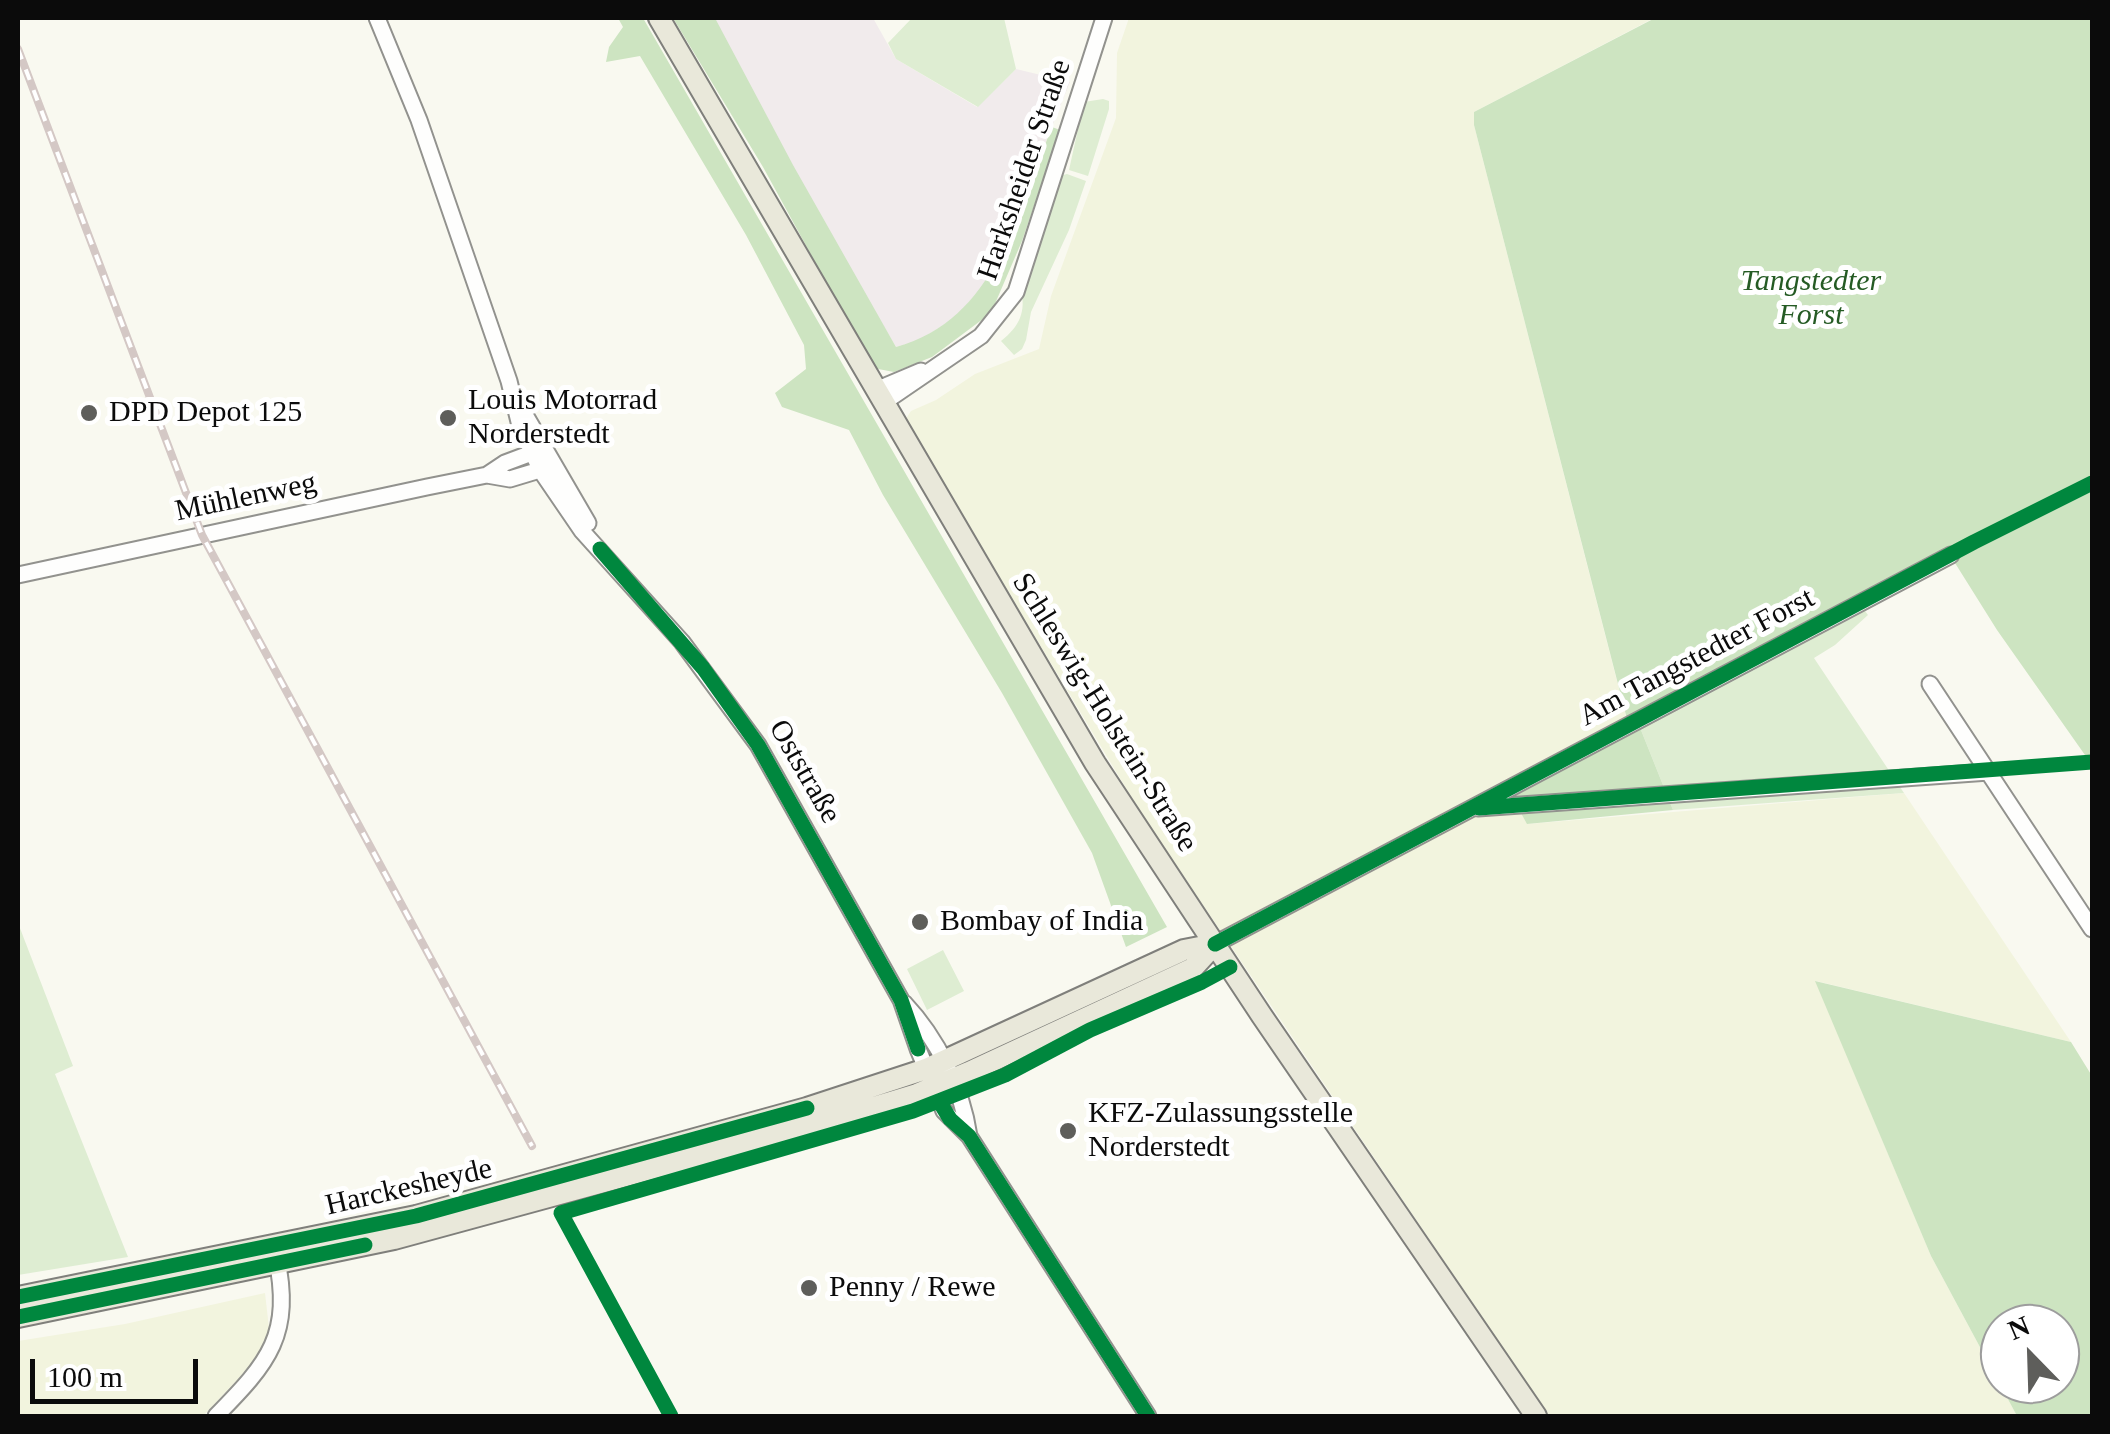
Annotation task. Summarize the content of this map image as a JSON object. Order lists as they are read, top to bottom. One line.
{"streets":{"main road":["Schleswig-Holstein-Straße","Harckesheyde"],"street":["Harksheider Straße","Mühlenweg","Am Tangstedter Forst","Oststraße"]},"crossings":[["Harksheider Straße","Schleswig-Holstein-Straße"],["Mühlenweg","Oststraße"],["Am Tangstedter Forst","Schleswig-Holstein-Straße"],["Am Tangstedter Forst","Harckesheyde"],["Schleswig-Holstein-Straße","Harckesheyde"],["Oststraße","Harckesheyde"]],"parks":["Tangstedter Forst"],"places":["DPD Depot 125","Louis Motorrad Norderstedt","Bombay of India","KFZ-Zulassungsstelle Norderstedt","Penny / Rewe"],"scale_bar":"100 m","north":"top left"}
